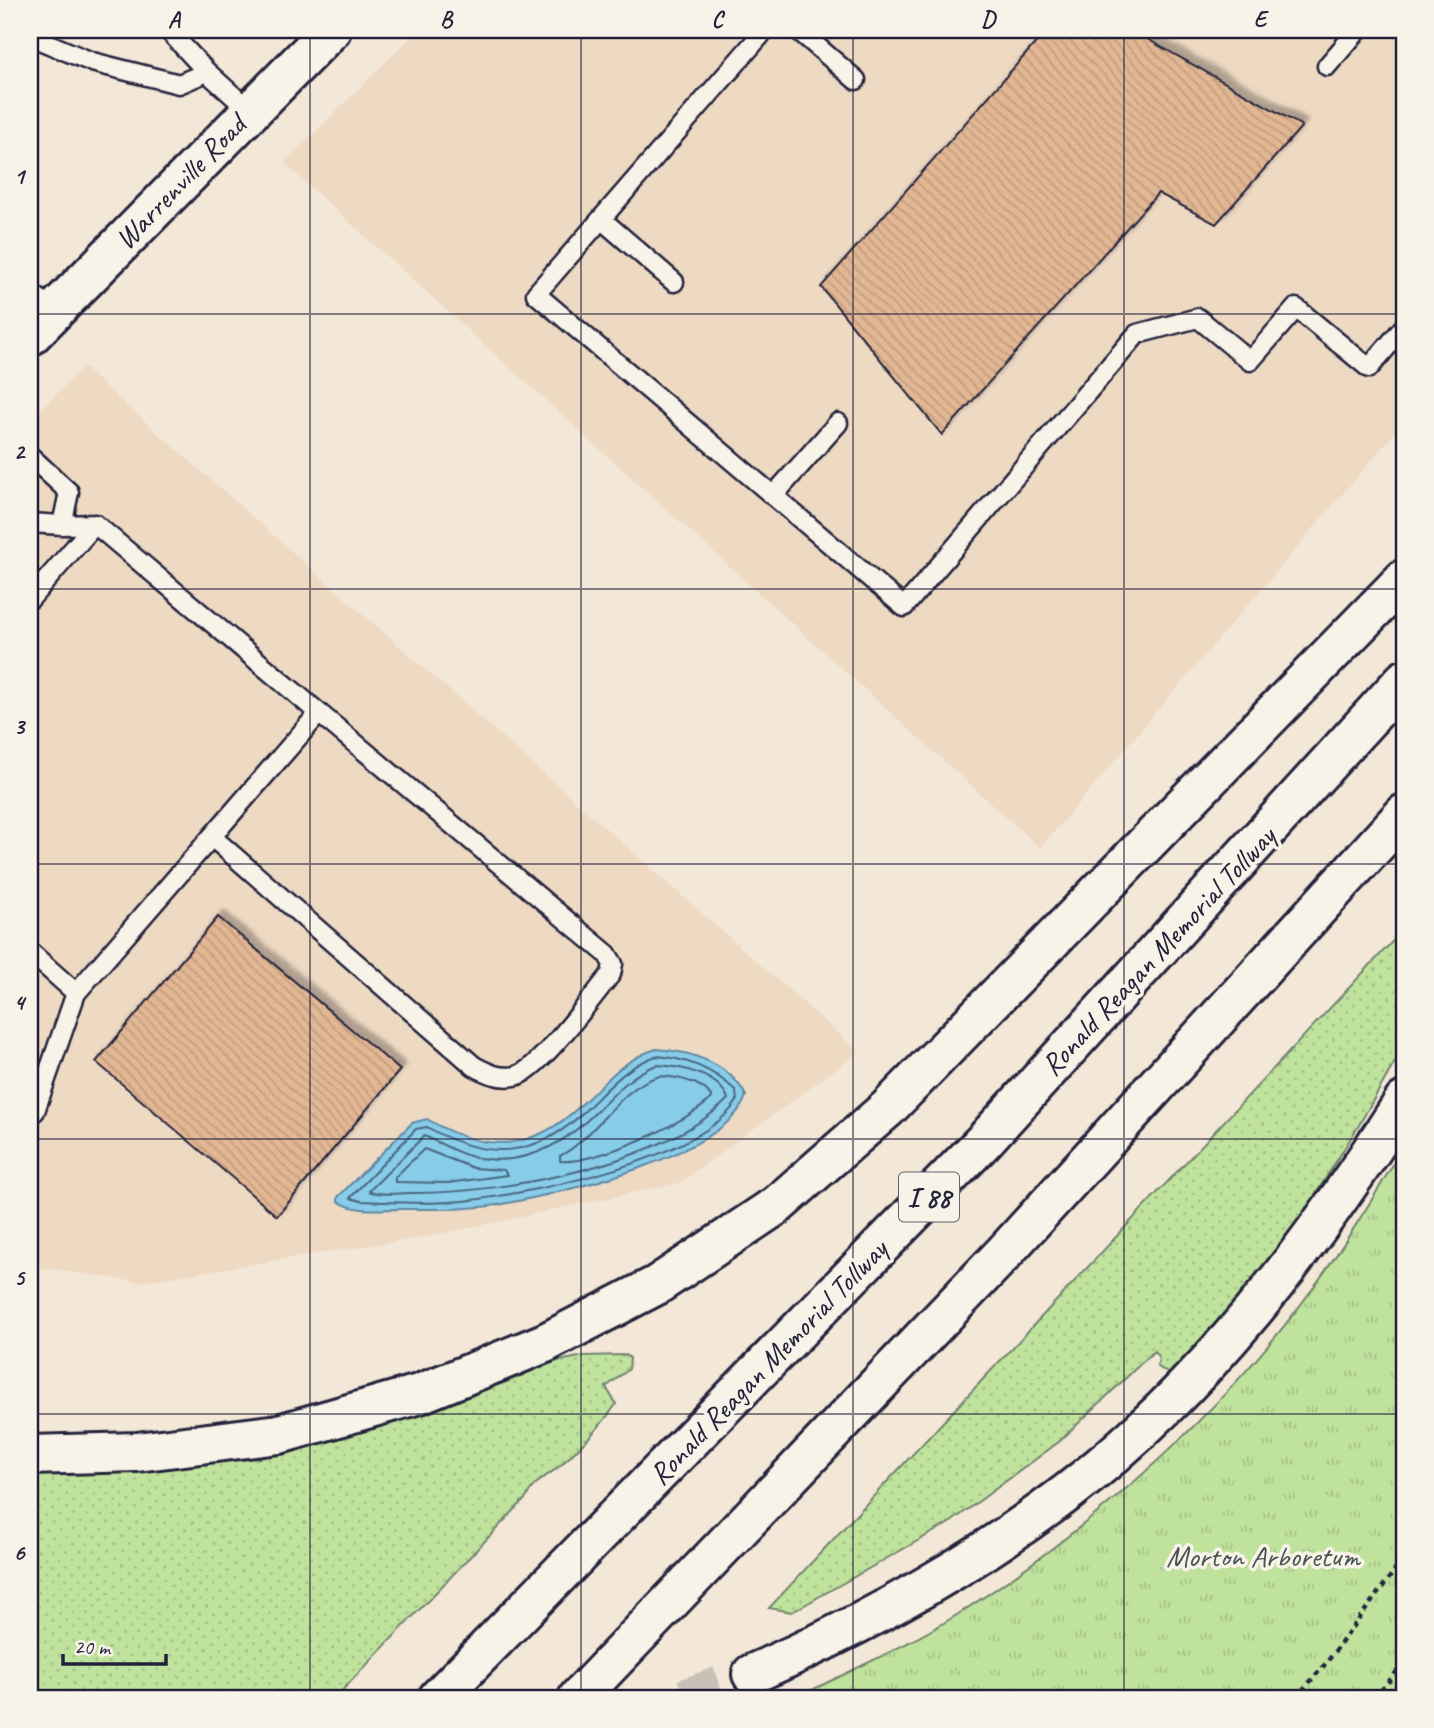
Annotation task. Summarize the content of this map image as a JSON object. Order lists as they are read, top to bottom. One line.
{"streets":{"main road":["Warrenville Road","Ronald Reagan Memorial Tollway","I 88"]},"parks":["Morton Arboretum"],"scale_bar":"20 m","grid":{"columns":["A","B","C","D","E"],"rows":["1","2","3","4","5","6"]}}
